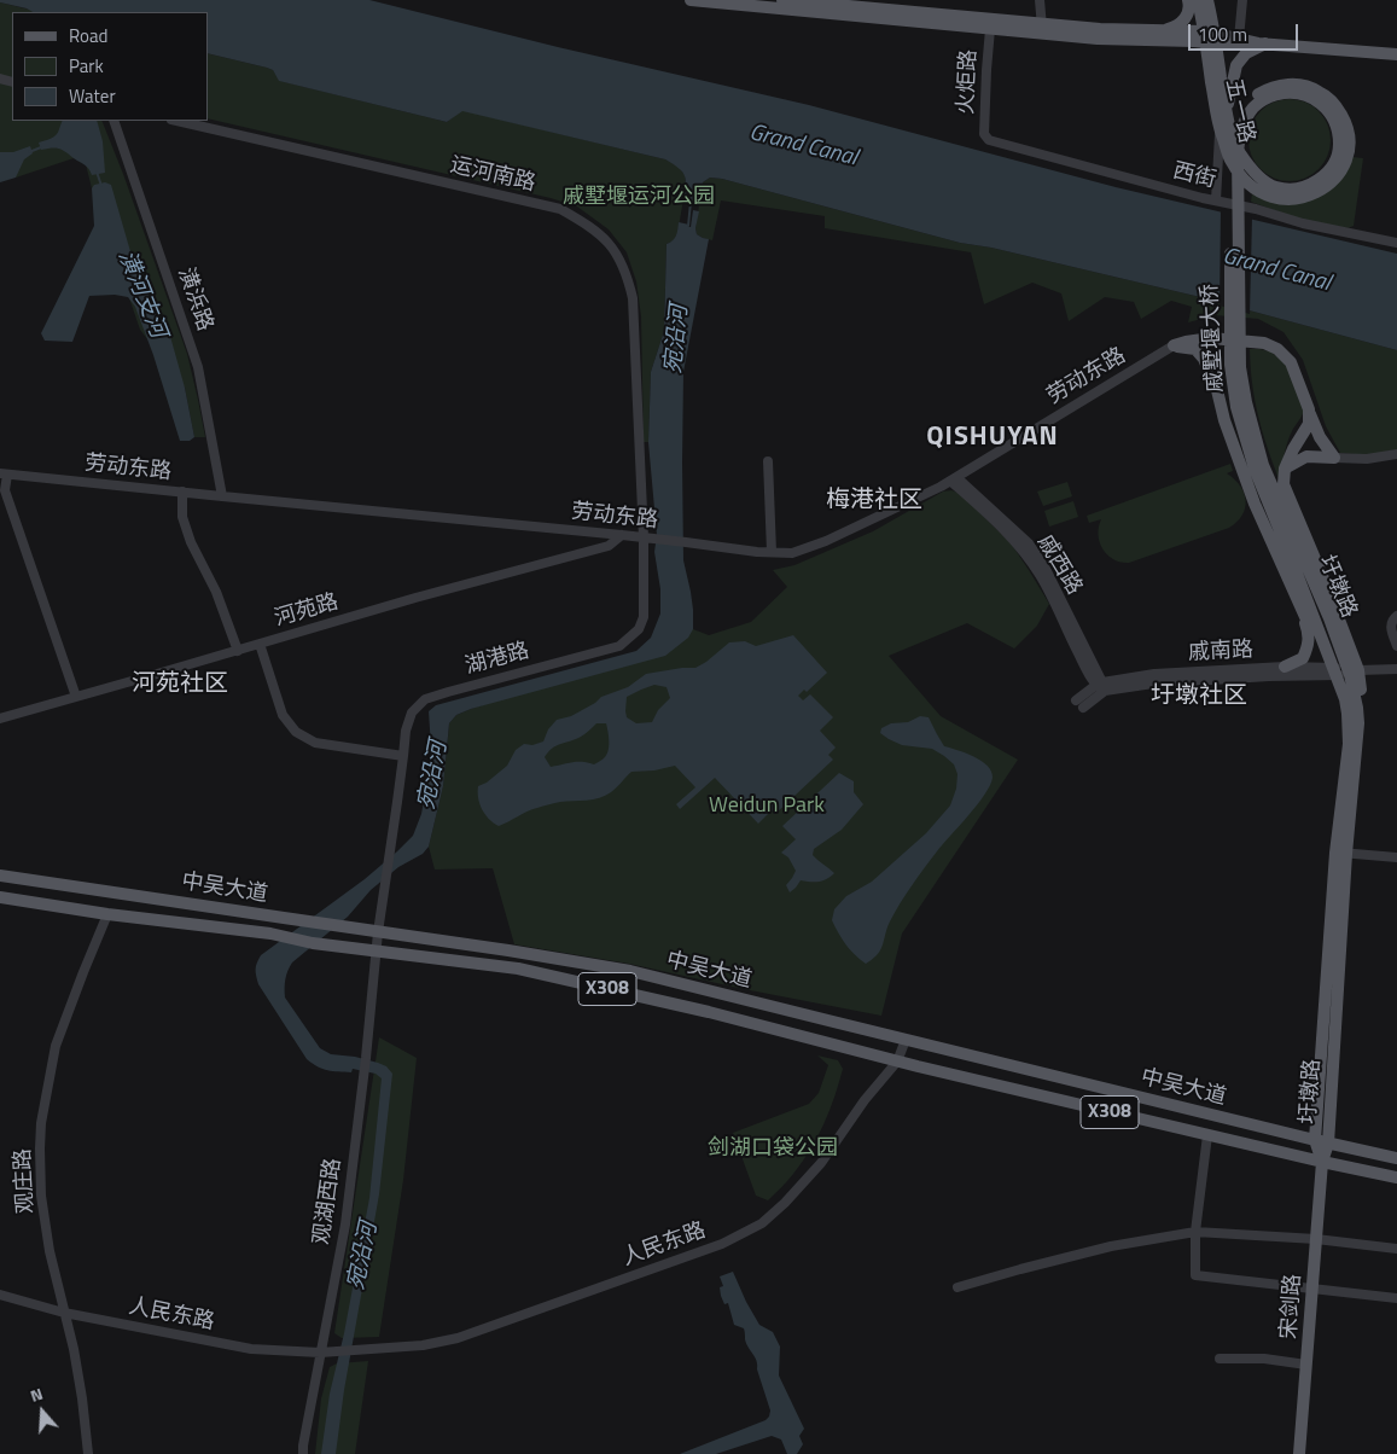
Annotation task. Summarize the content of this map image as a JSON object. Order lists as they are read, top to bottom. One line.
{"streets":{"main road":["五一路","戚墅堰大桥","圩墩路","中吴大道","X308","宋剑路"],"street":["火炬路","运河南路","西街","潢浜路","劳动东路","戚西路","河苑路","戚南路","湖港路","观庄路","观湖西路","人民东路"]},"crossings":[["火炬路","西街"],["五一路","戚墅堰大桥"],["运河南路","劳动东路"],["运河南路","湖港路"],["潢浜路","劳动东路"],["戚墅堰大桥","圩墩路"],["劳动东路","戚西路"],["劳动东路","河苑路"],["劳动东路","湖港路"],["戚西路","戚南路"],["圩墩路","戚南路"],["圩墩路","中吴大道"],["圩墩路","宋剑路"],["湖港路","中吴大道"],["中吴大道","观庄路"],["中吴大道","观湖西路"],["中吴大道","人民东路"],["中吴大道","宋剑路"],["观庄路","人民东路"],["观湖西路","人民东路"]],"districts":["QISHUYAN","梅港社区","河苑社区","圩墩社区"],"water":["Grand Canal","潢河支河","宛沿河"],"parks":["戚墅堰运河公园","Weidun Park","剑湖口袋公园"],"legend":["Road","Park","Water"],"scale_bar":"100 m","north":"top"}
